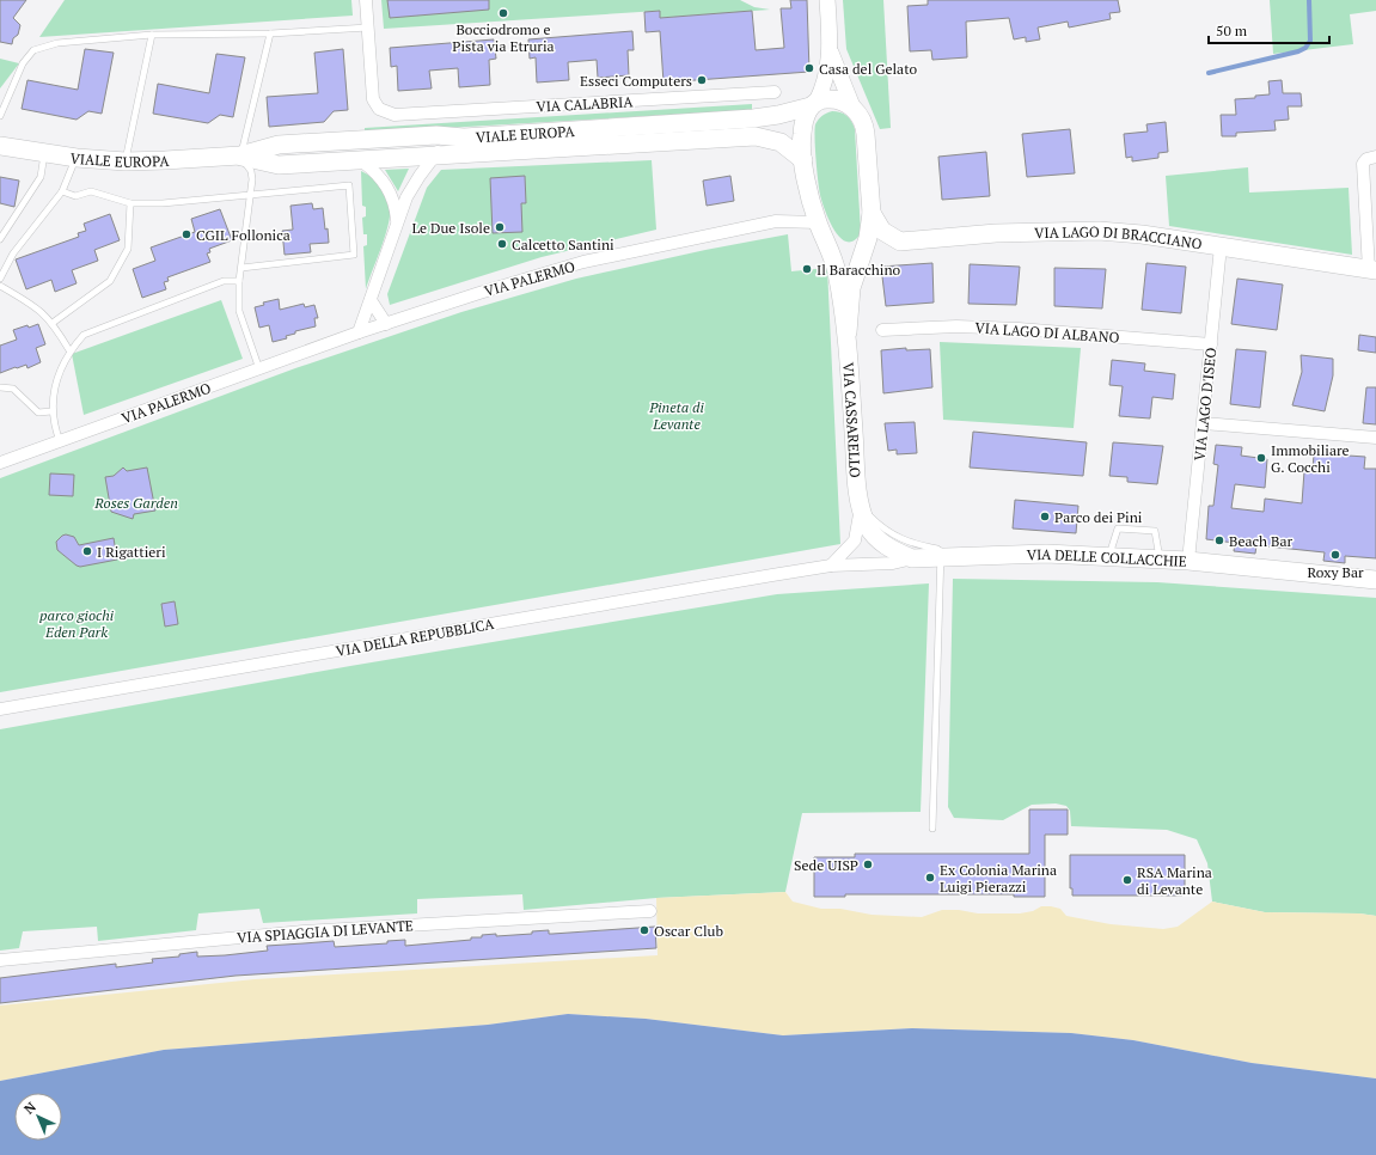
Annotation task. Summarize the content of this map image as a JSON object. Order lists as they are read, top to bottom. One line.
{"streets":{"main road":["VIALE EUROPA","VIA LAGO DI BRACCIANO","VIA CASSARELLO","VIA DELLE COLLACCHIE"],"street":["VIA CALABRIA","VIA PALERMO","VIA LAGO DI ALBANO","VIA LAGO D'ISEO","VIA DELLA REPUBBLICA","VIA SPIAGGIA DI LEVANTE"]},"crossings":[["VIALE EUROPA","VIA CASSARELLO"],["VIA LAGO DI BRACCIANO","VIA LAGO D'ISEO"],["VIA LAGO DI BRACCIANO","VIA CASSARELLO"],["VIA PALERMO","VIA CASSARELLO"],["VIA LAGO DI ALBANO","VIA LAGO D'ISEO"],["VIA LAGO D'ISEO","VIA DELLE COLLACCHIE"],["VIA CASSARELLO","VIA DELLE COLLACCHIE"],["VIA DELLE COLLACCHIE","VIA DELLA REPUBBLICA"]],"parks":["Pineta di Levante","Roses Garden","parco giochi Eden Park"],"places":["Bocciodromo e Pista via Etruria","Casa del Gelato","Esseci Computers","Le Due Isole","CGIL Follonica","Calcetto Santini","Il Baracchino","Immobiliare G. Cocchi","Parco dei Pini","Beach Bar","I Rigattieri","Roxy Bar","Sede UISP","Ex Colonia Marina Luigi Pierazzi","RSA Marina di Levante","Oscar Club"],"scale_bar":"50 m","north":"top left"}
